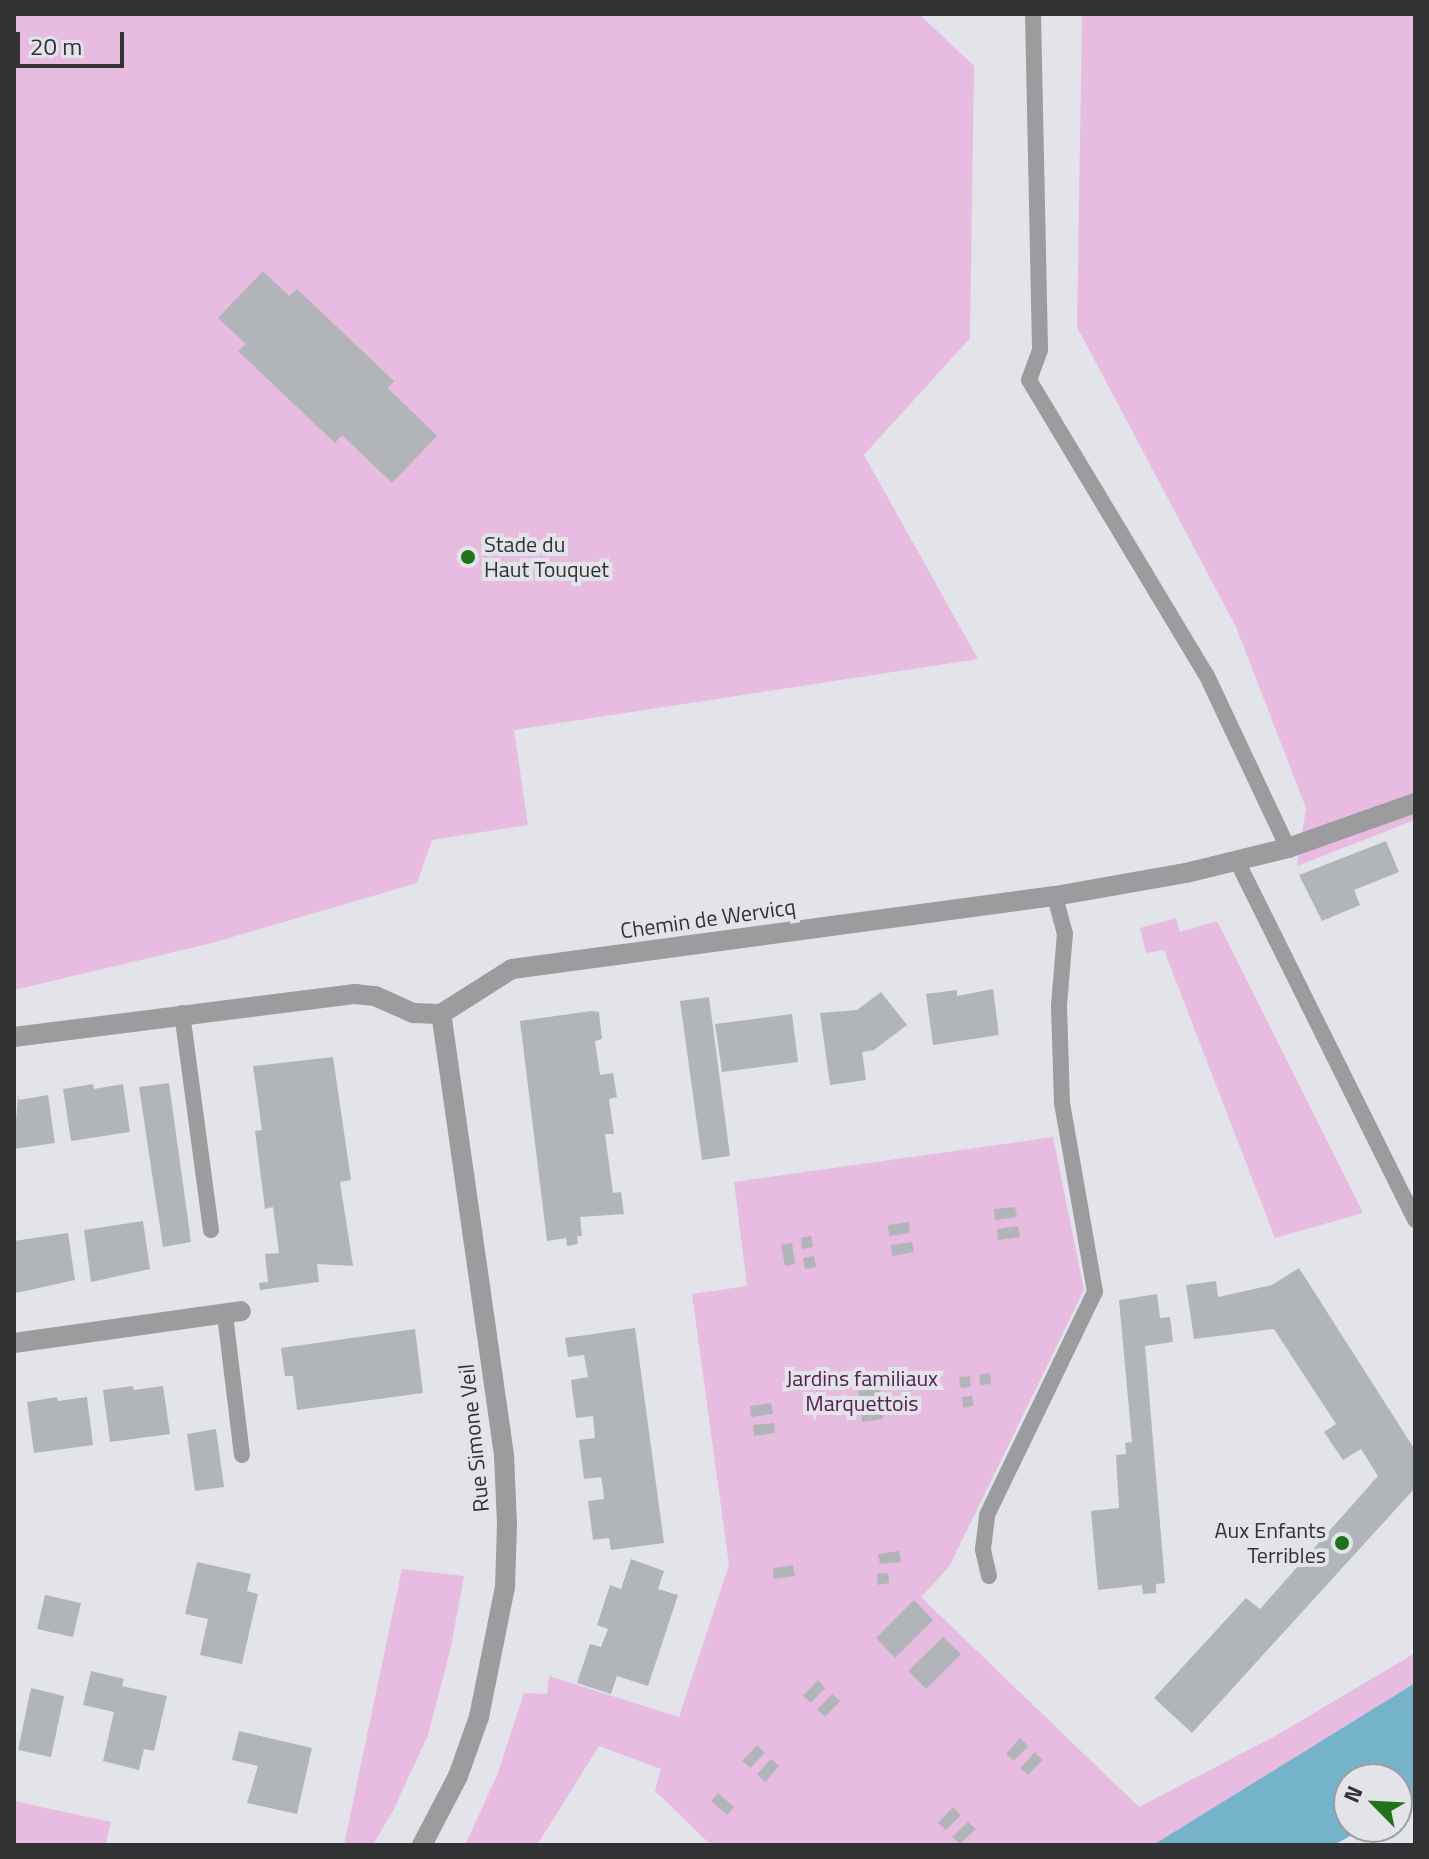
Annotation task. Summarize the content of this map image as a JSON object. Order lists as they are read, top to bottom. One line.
{"streets":{"street":["Chemin de Wervicq","Rue Simone Veil"]},"crossings":[["Chemin de Wervicq","Rue Simone Veil"]],"parks":["Jardins familiaux Marquettois"],"places":["Stade du Haut Touquet","Aux Enfants Terribles"],"scale_bar":"20 m","north":"top left"}
